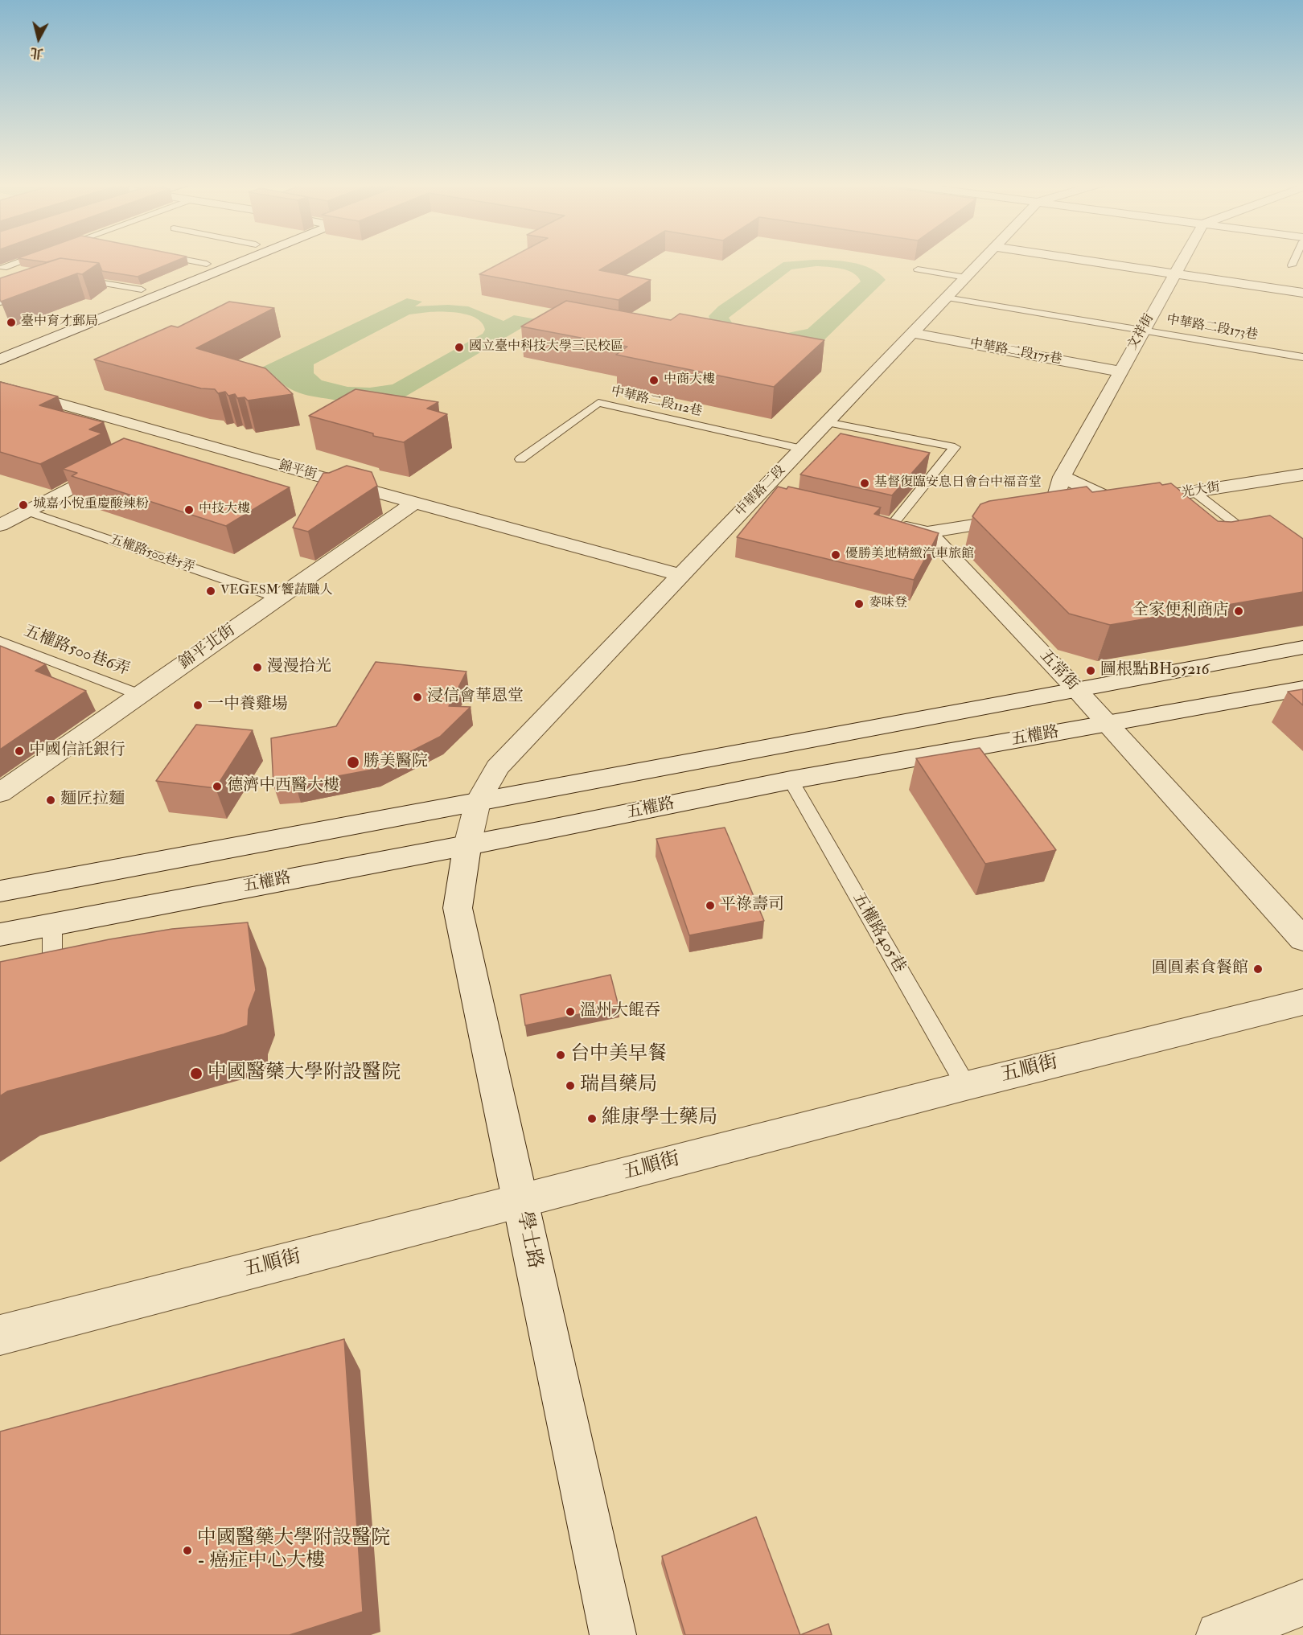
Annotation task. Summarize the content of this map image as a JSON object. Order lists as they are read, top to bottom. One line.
{"streets":{"street":["文祥街","中華路二段175巷","錦平街","光大街","中華路二段","錦平北街","五常街","五權路","五順街","學士路"],"lane":["中華路二段173巷","中華路二段112巷","五權路500巷5弄","五權路500巷6弄","五權路405巷"]},"crossings":[["中華路二段173巷","文祥街"],["中華路二段173巷","中華路二段"],["文祥街","中華路二段175巷"],["中華路二段175巷","中華路二段"],["中華路二段112巷","中華路二段"],["錦平街","中華路二段"],["錦平街","錦平北街"],["中華路二段","五權路"],["中華路二段","學士路"],["五權路500巷5弄","錦平北街"],["錦平北街","五權路500巷6弄"],["五常街","五權路"],["五權路","五權路405巷"],["五權路","學士路"],["五權路405巷","五順街"],["五順街","學士路"]],"places":["臺中育才郵局","國立臺中科技大學三民校區","中商大樓","基督復臨安息日會台中福音堂","城嘉小悅重慶酸辣粉","中技大樓","優勝美地精緻汽車旅館","VEGESM 饗蔬職人","麥味登","全家便利商店","漫漫拾光","圖根點BH95216","浸信會華恩堂","一中養雞場","中國信託銀行","勝美醫院","德濟中西醫大樓","麵匠拉麵","平祿壽司","圓圓素食餐館","溫州大餛吞","台中美早餐","中國醫藥大學附設醫院","瑞昌藥局","維康學士藥局","中國醫藥大學附設醫院 - 癌症中心大樓"],"north":"bottom"}
